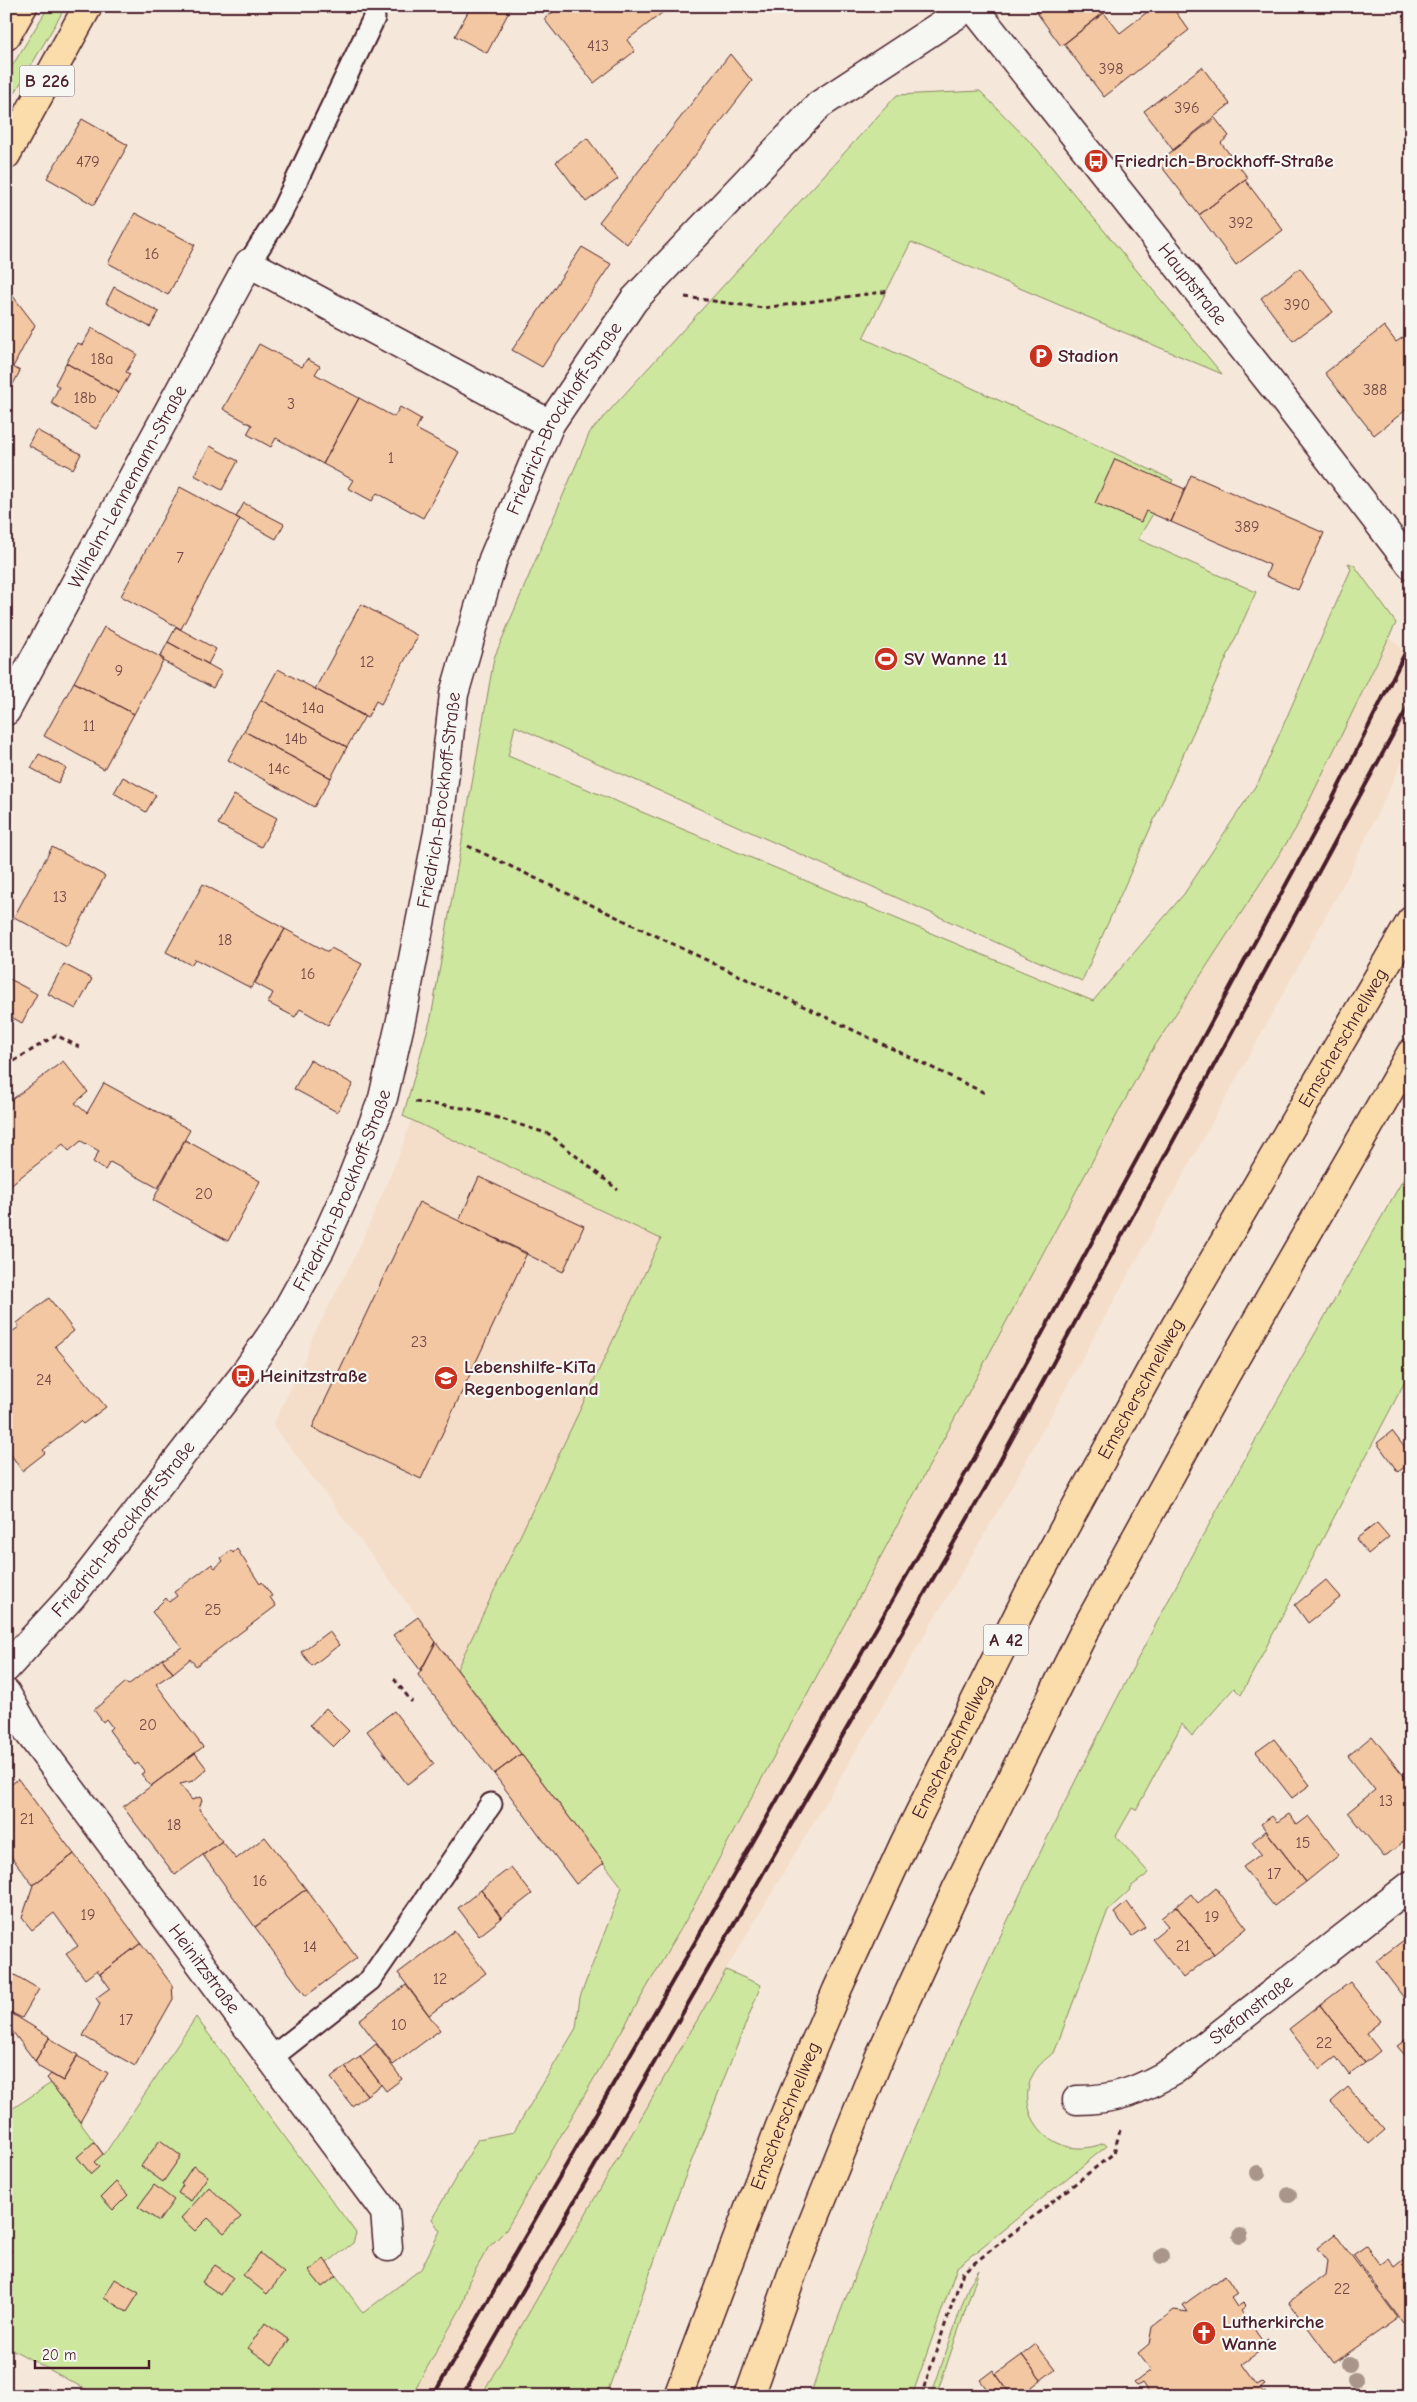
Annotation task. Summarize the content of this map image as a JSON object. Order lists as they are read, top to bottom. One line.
{"streets":{"main road":["B 226","Emscherschnellweg","A 42"],"street":["Hauptstraße","Friedrich-Brockhoff-Straße","Wilhelm-Lennemann-Straße","Heinitzstraße","Stefanstraße"]},"crossings":[["Hauptstraße","Friedrich-Brockhoff-Straße"]],"places":{"bus stop":["Friedrich-Brockhoff-Straße","Heinitzstraße"],"parking":["Stadion"],"sports":["SV Wanne 11"],"school or university":["Lebenshilfe-KiTa Regenbogenland"],"church":["Lutherkirche Wanne"]},"house_numbers":["413","398","396","479","392","16","390","18a","388","18b","3","1","389","7","12","9","14a","11","14b","14c","13","18","16","20","23","24","25","20","13","21","18","15","17","16","19","19","21","14","12","17","10","22","22"],"scale_bar":"20 m"}
